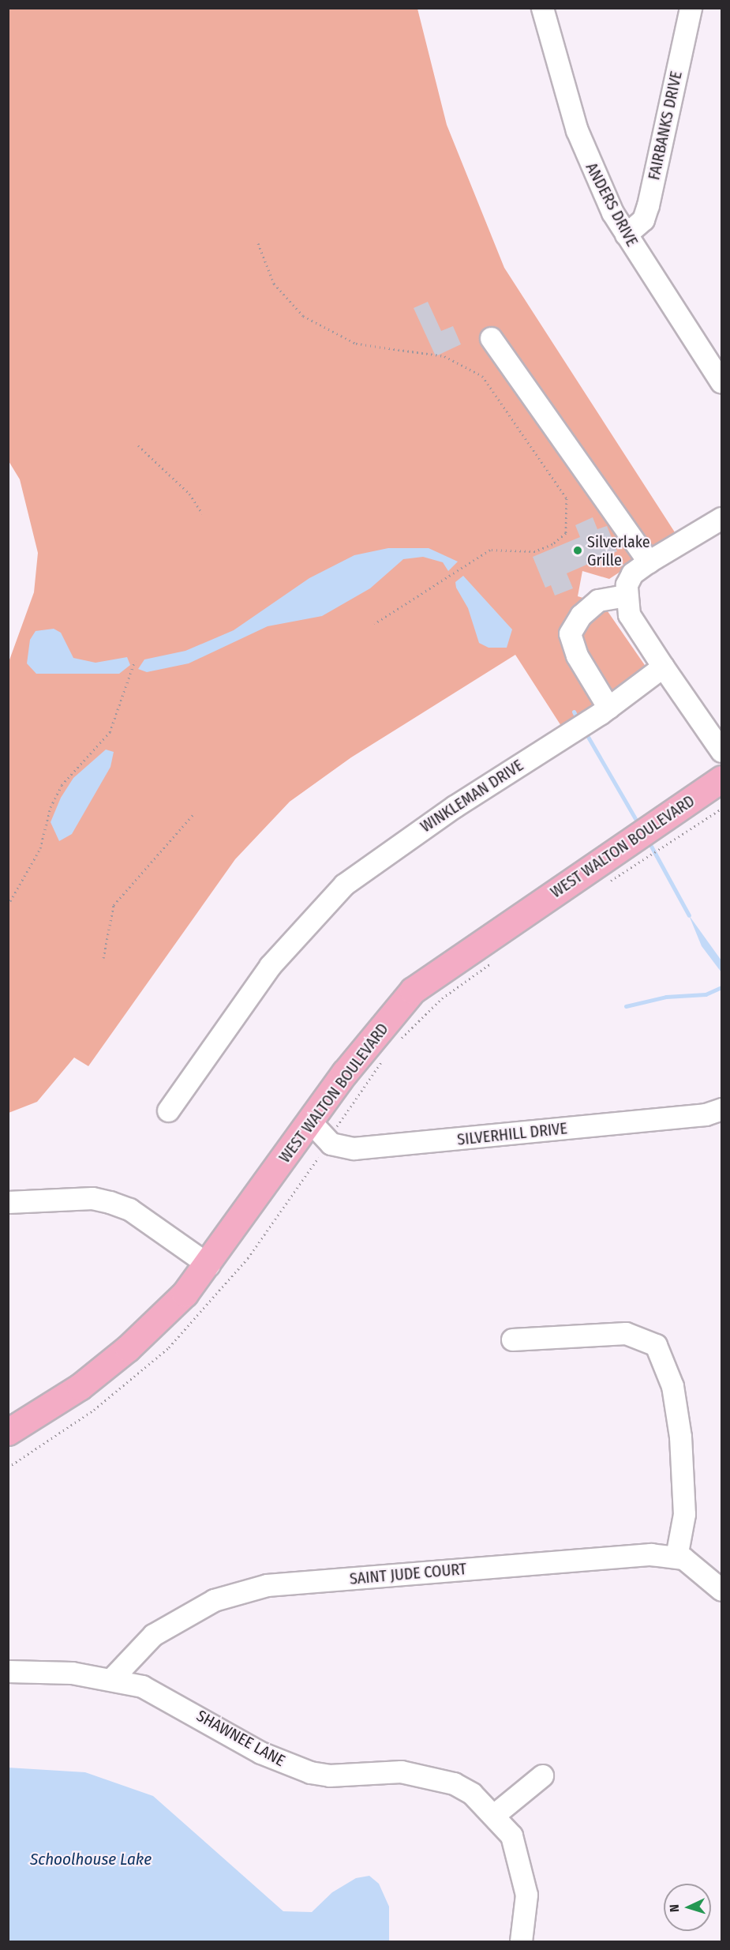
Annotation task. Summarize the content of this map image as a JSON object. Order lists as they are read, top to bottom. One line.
{"streets":{"main road":["WEST WALTON BOULEVARD"],"street":["FAIRBANKS DRIVE","ANDERS DRIVE","WINKLEMAN DRIVE","SILVERHILL DRIVE","SAINT JUDE COURT","SHAWNEE LANE"]},"crossings":[["FAIRBANKS DRIVE","ANDERS DRIVE"],["WEST WALTON BOULEVARD","SILVERHILL DRIVE"],["SAINT JUDE COURT","SHAWNEE LANE"]],"water":["Schoolhouse Lake"],"places":["Silverlake Grille"],"north":"left"}
